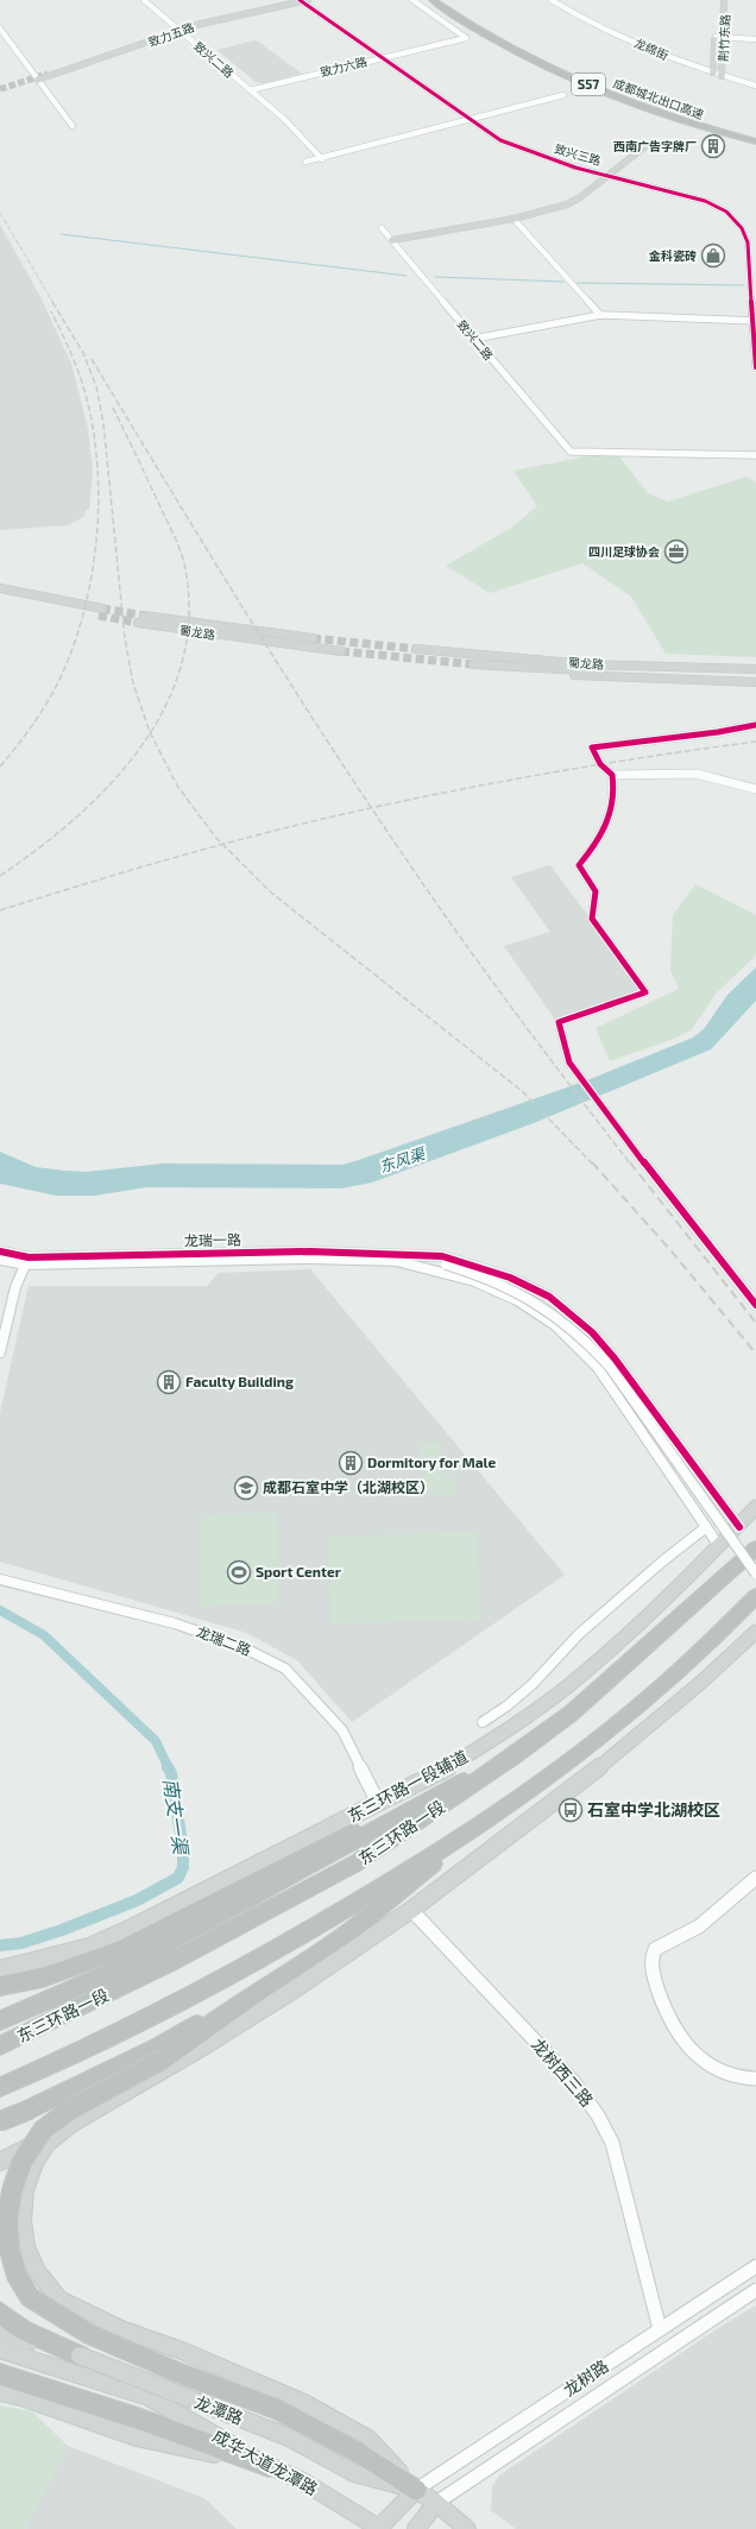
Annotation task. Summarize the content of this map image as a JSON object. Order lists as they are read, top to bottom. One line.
{"streets":{"highway":["S57","成都城北出口高速","东三环路一段"],"main road":["致力五路","荆竹东路","蜀龙路","东三环路一段辅道","龙潭路","成华大道龙潭路"],"street":["龙绵街","致兴二路","致力六路","致兴三路","龙瑞一路","龙瑞二路","龙树西三路","龙树路"]},"crossings":[["致力五路","致兴二路"],["致力五路","致兴三路"],["荆竹东路","龙绵街"],["致兴二路","致力六路"],["致力六路","致兴三路"],["龙瑞二路","东三环路一段辅道"],["龙树西三路","龙树路"]],"water":["东风渠","南支一渠"],"places":{"building":["西南广告字牌厂","Faculty Building","Dormitory for Male"],"shop":["金科瓷砖"],"office":["四川足球协会"],"school or university":["成都石室中学（北湖校区）"],"sports":["Sport Center"],"bus stop":["石室中学北湖校区"]}}
